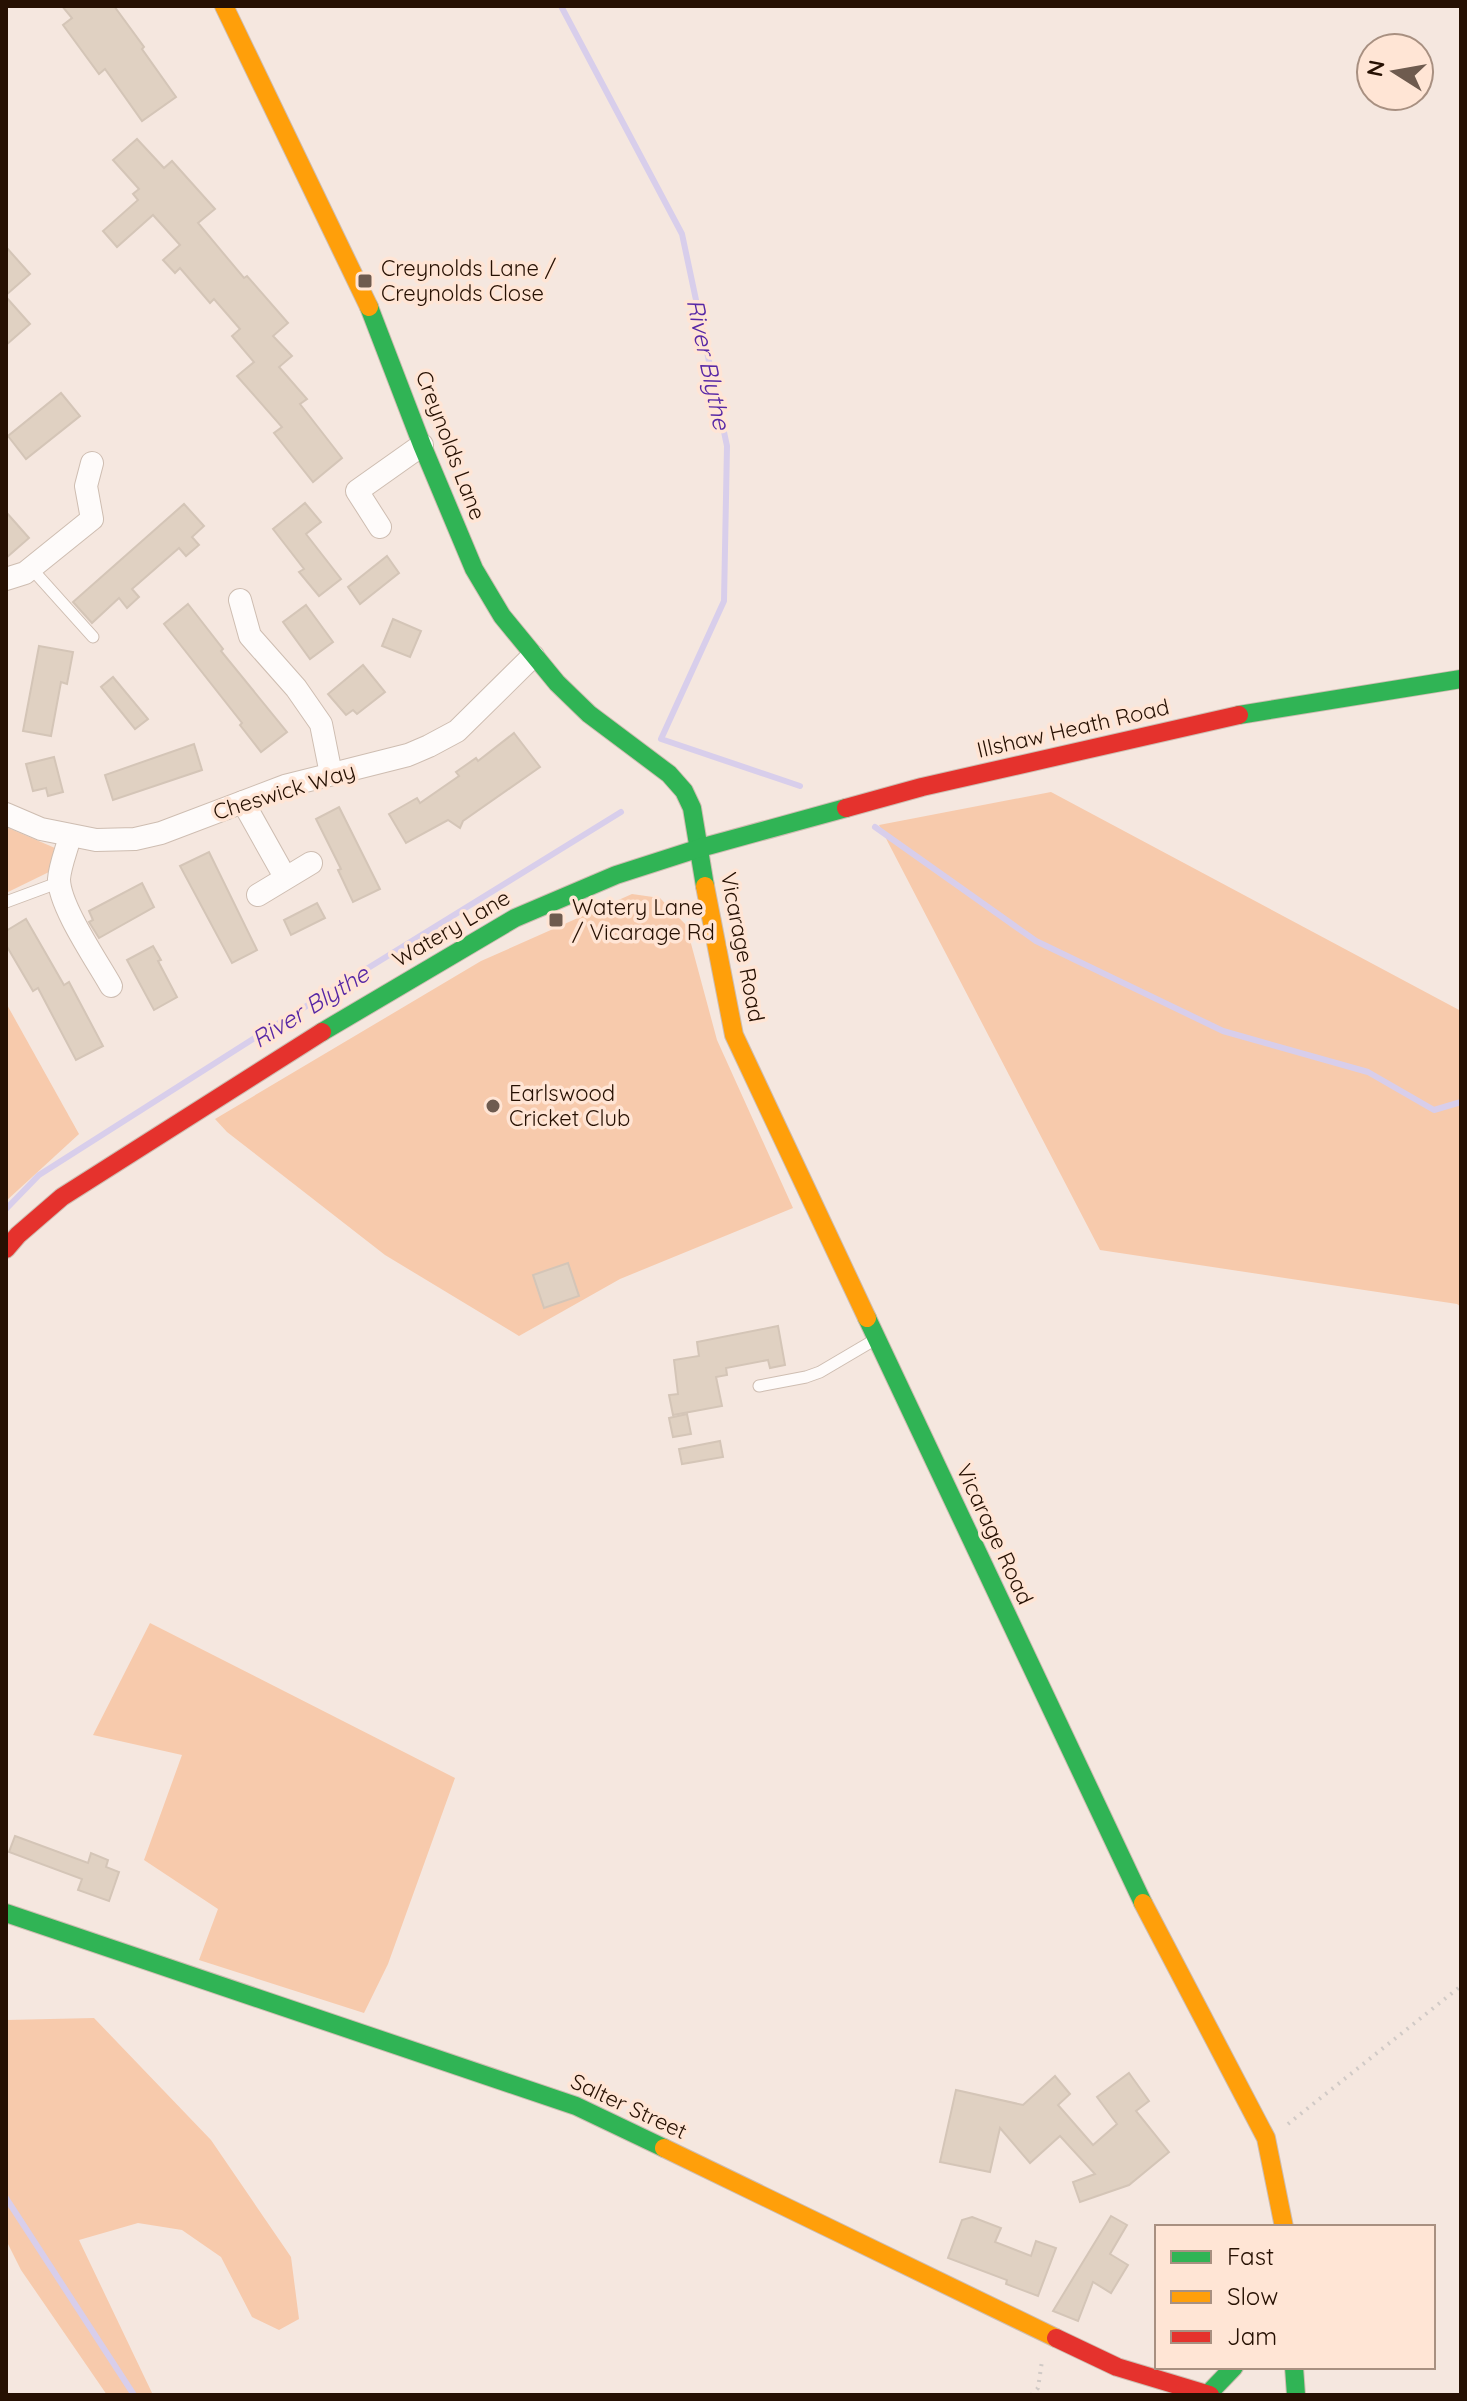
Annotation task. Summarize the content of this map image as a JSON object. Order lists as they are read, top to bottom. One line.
{"streets":{"street":["Creynolds Lane","Illshaw Heath Road","Cheswick Way","Watery Lane","Vicarage Road","Salter Street"]},"crossings":[["Creynolds Lane","Illshaw Heath Road"],["Creynolds Lane","Cheswick Way"],["Creynolds Lane","Watery Lane"],["Creynolds Lane","Vicarage Road"],["Illshaw Heath Road","Watery Lane"],["Illshaw Heath Road","Vicarage Road"],["Watery Lane","Vicarage Road"]],"water":["River Blythe"],"places":{"transit":["Creynolds Lane / Creynolds Close","Watery Lane / Vicarage Rd"],"other":["Earlswood Cricket Club"]},"legend":["Fast","Slow","Jam"],"north":"left"}
